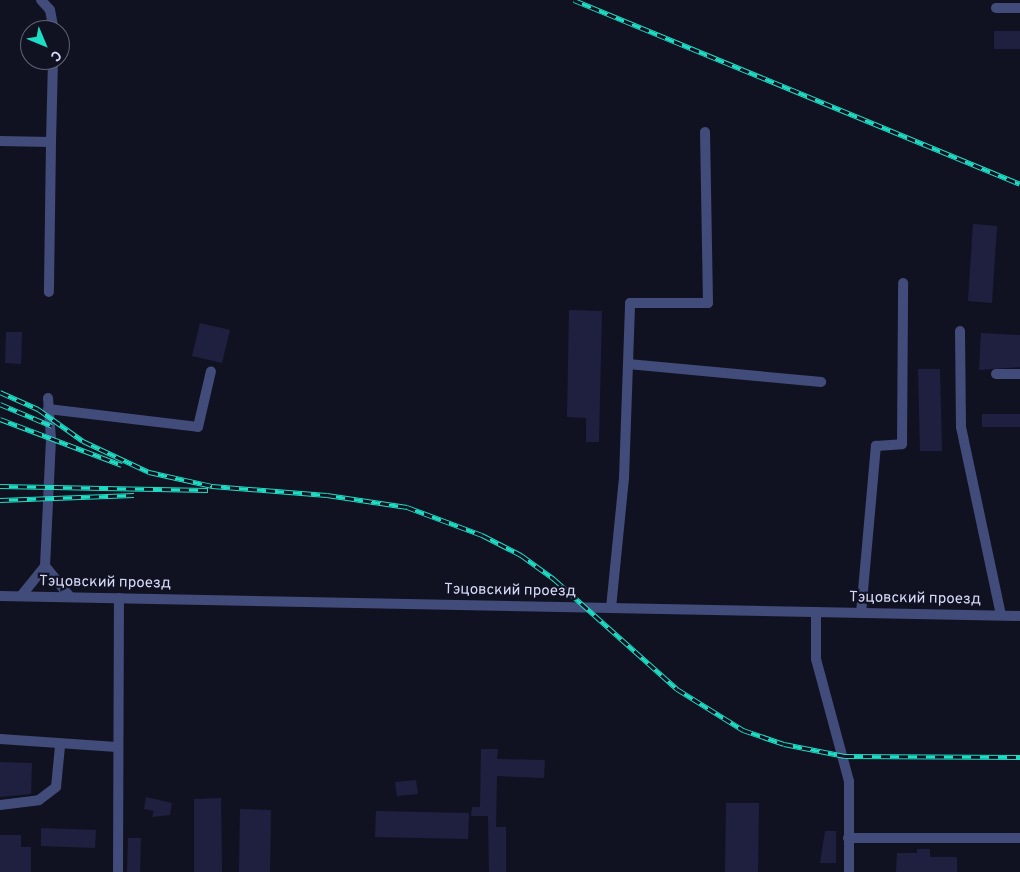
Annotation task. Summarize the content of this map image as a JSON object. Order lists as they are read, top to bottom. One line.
{"streets":{"street":["Тэцовский проезд"]},"north":"bottom right"}
